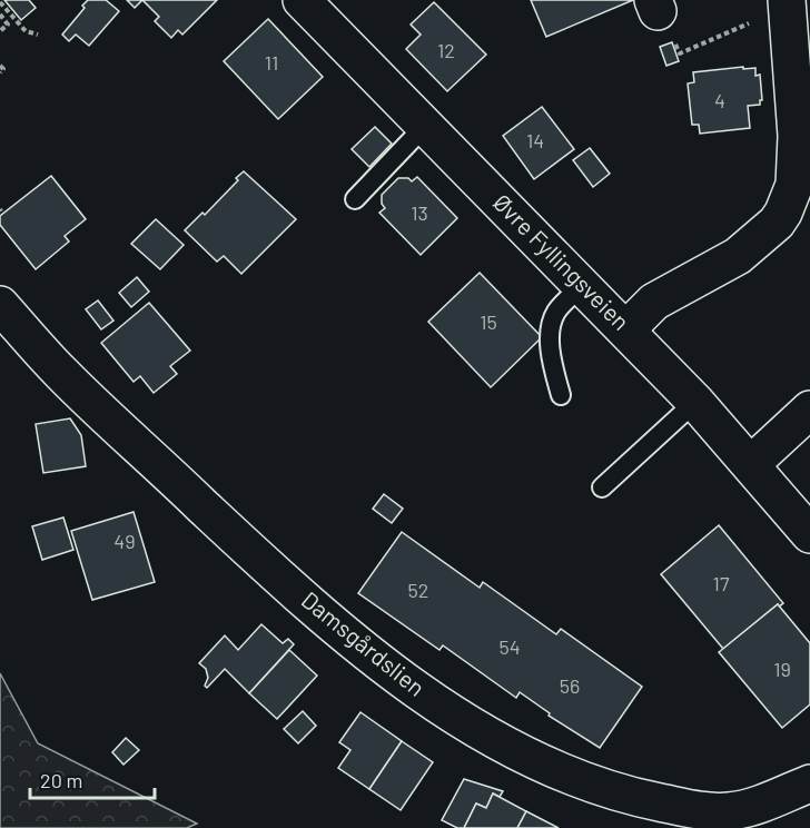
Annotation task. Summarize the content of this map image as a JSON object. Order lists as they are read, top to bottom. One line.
{"streets":{"street":["Øvre Fyllingsveien","Damsgårdslien"]},"house_numbers":["12","11","4","14","13","15","49","17","52","54","19","56"],"scale_bar":"20 m"}
